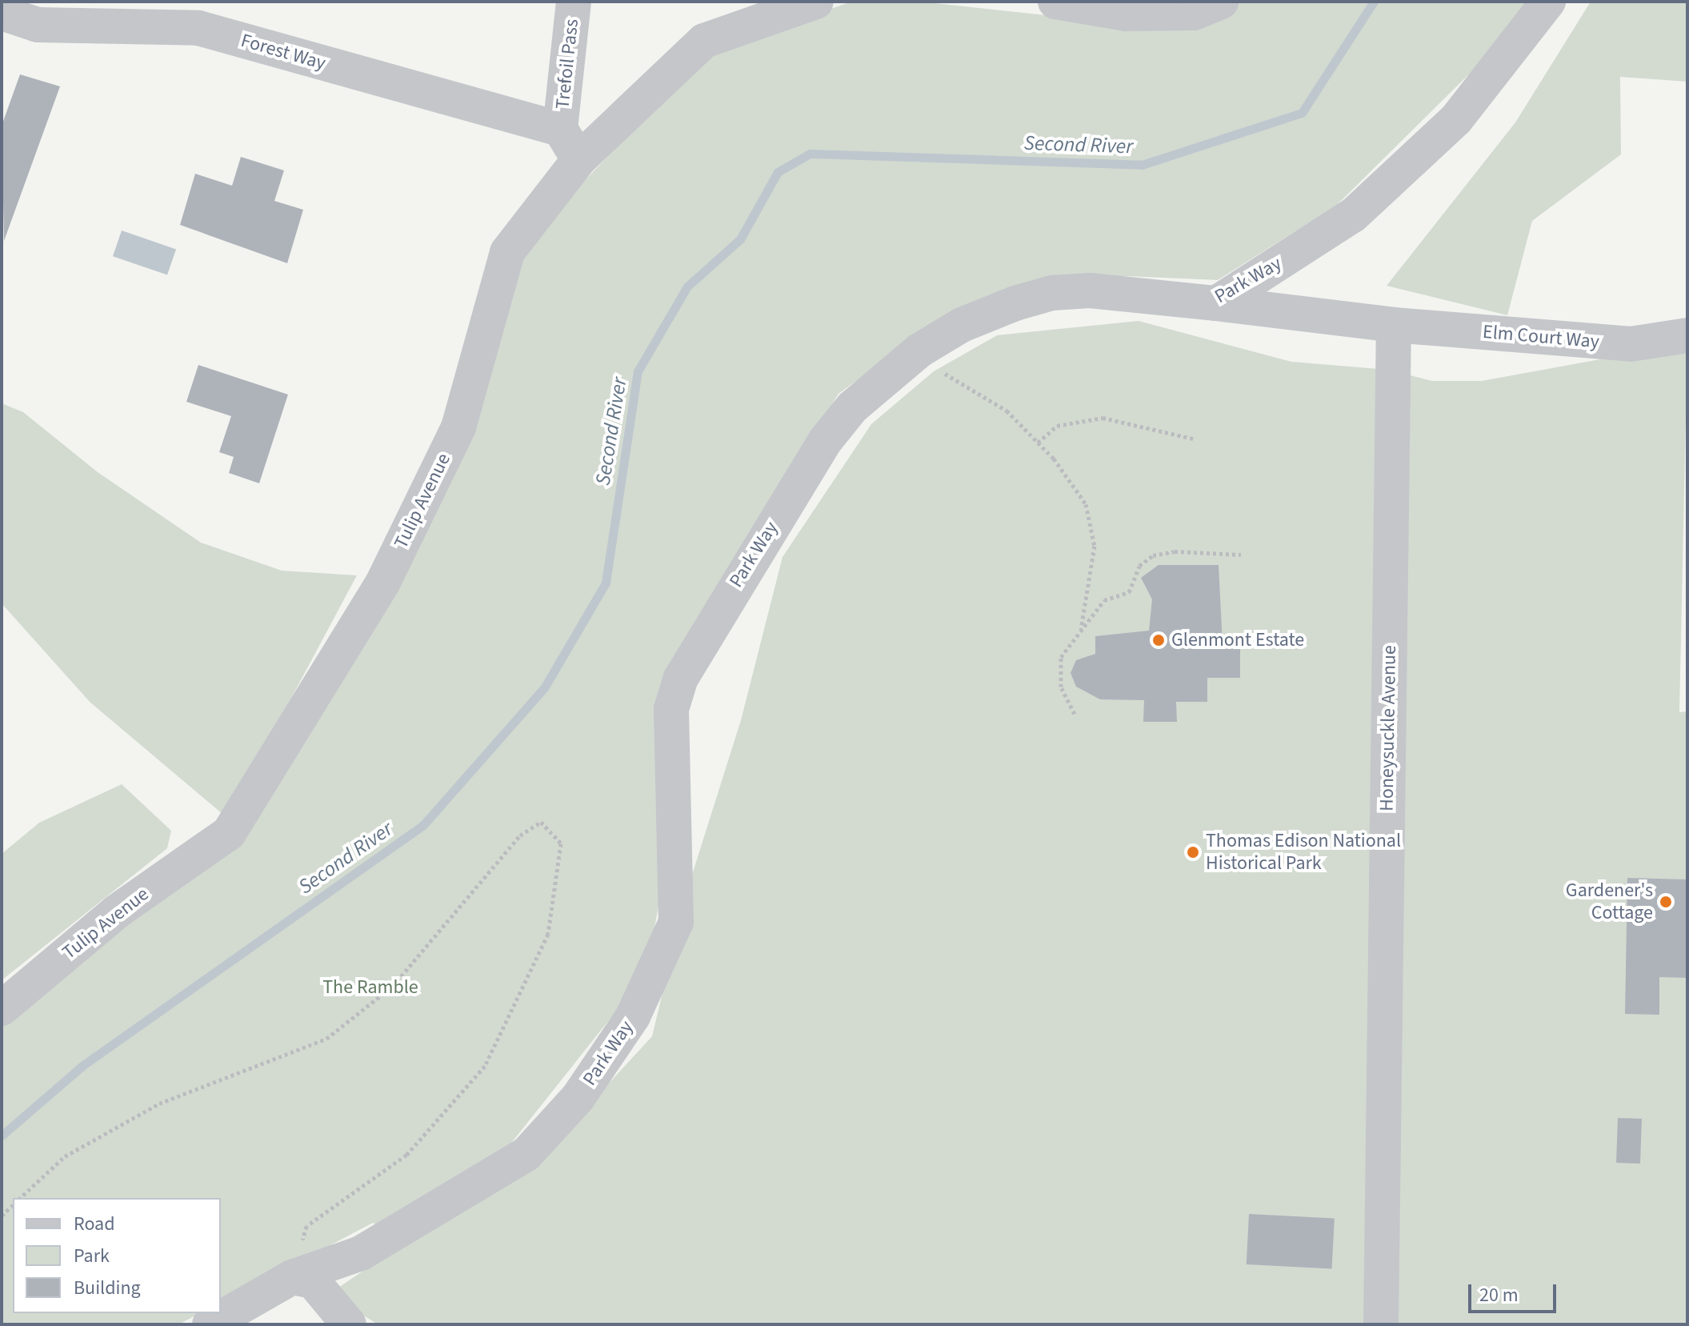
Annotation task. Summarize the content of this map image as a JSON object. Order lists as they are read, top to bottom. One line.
{"streets":{"street":["Forest Way","Trefoil Pass","Park Way","Elm Court Way","Tulip Avenue","Honeysuckle Avenue"]},"crossings":[["Forest Way","Trefoil Pass"],["Trefoil Pass","Tulip Avenue"],["Park Way","Elm Court Way"],["Elm Court Way","Honeysuckle Avenue"]],"water":["Second River"],"parks":["The Ramble"],"places":["Glenmont Estate","Thomas Edison National Historical Park","Gardener's Cottage"],"legend":["Road","Park","Building"],"scale_bar":"20 m"}
